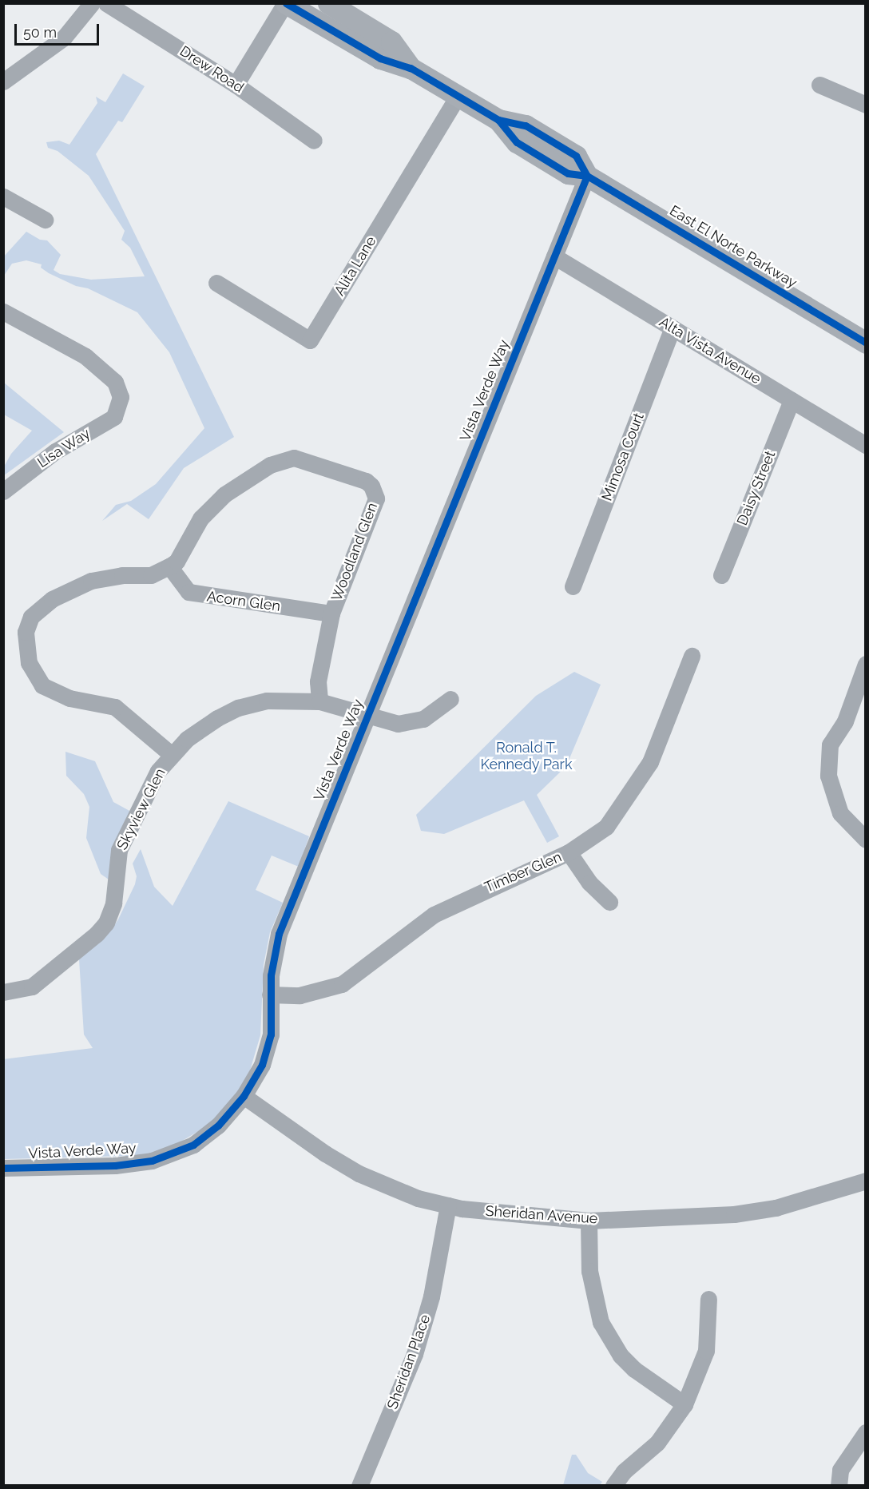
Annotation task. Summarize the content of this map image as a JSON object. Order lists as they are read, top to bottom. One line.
{"streets":{"main road":["East El Norte Parkway"],"street":["Drew Road","Alita Lane","Alta Vista Avenue","Vista Verde Way","Lisa Way","Mimosa Court","Daisy Street","Woodland Glen","Acorn Glen","Skyview Glen","Timber Glen","Sheridan Avenue","Sheridan Place"]},"crossings":[["East El Norte Parkway","Alita Lane"],["East El Norte Parkway","Vista Verde Way"],["Alta Vista Avenue","Vista Verde Way"],["Alta Vista Avenue","Mimosa Court"],["Alta Vista Avenue","Daisy Street"],["Vista Verde Way","Skyview Glen"],["Vista Verde Way","Timber Glen"],["Vista Verde Way","Sheridan Avenue"],["Woodland Glen","Acorn Glen"],["Woodland Glen","Skyview Glen"],["Sheridan Avenue","Sheridan Place"]],"parks":["Ronald T. Kennedy Park"],"scale_bar":"50 m"}
